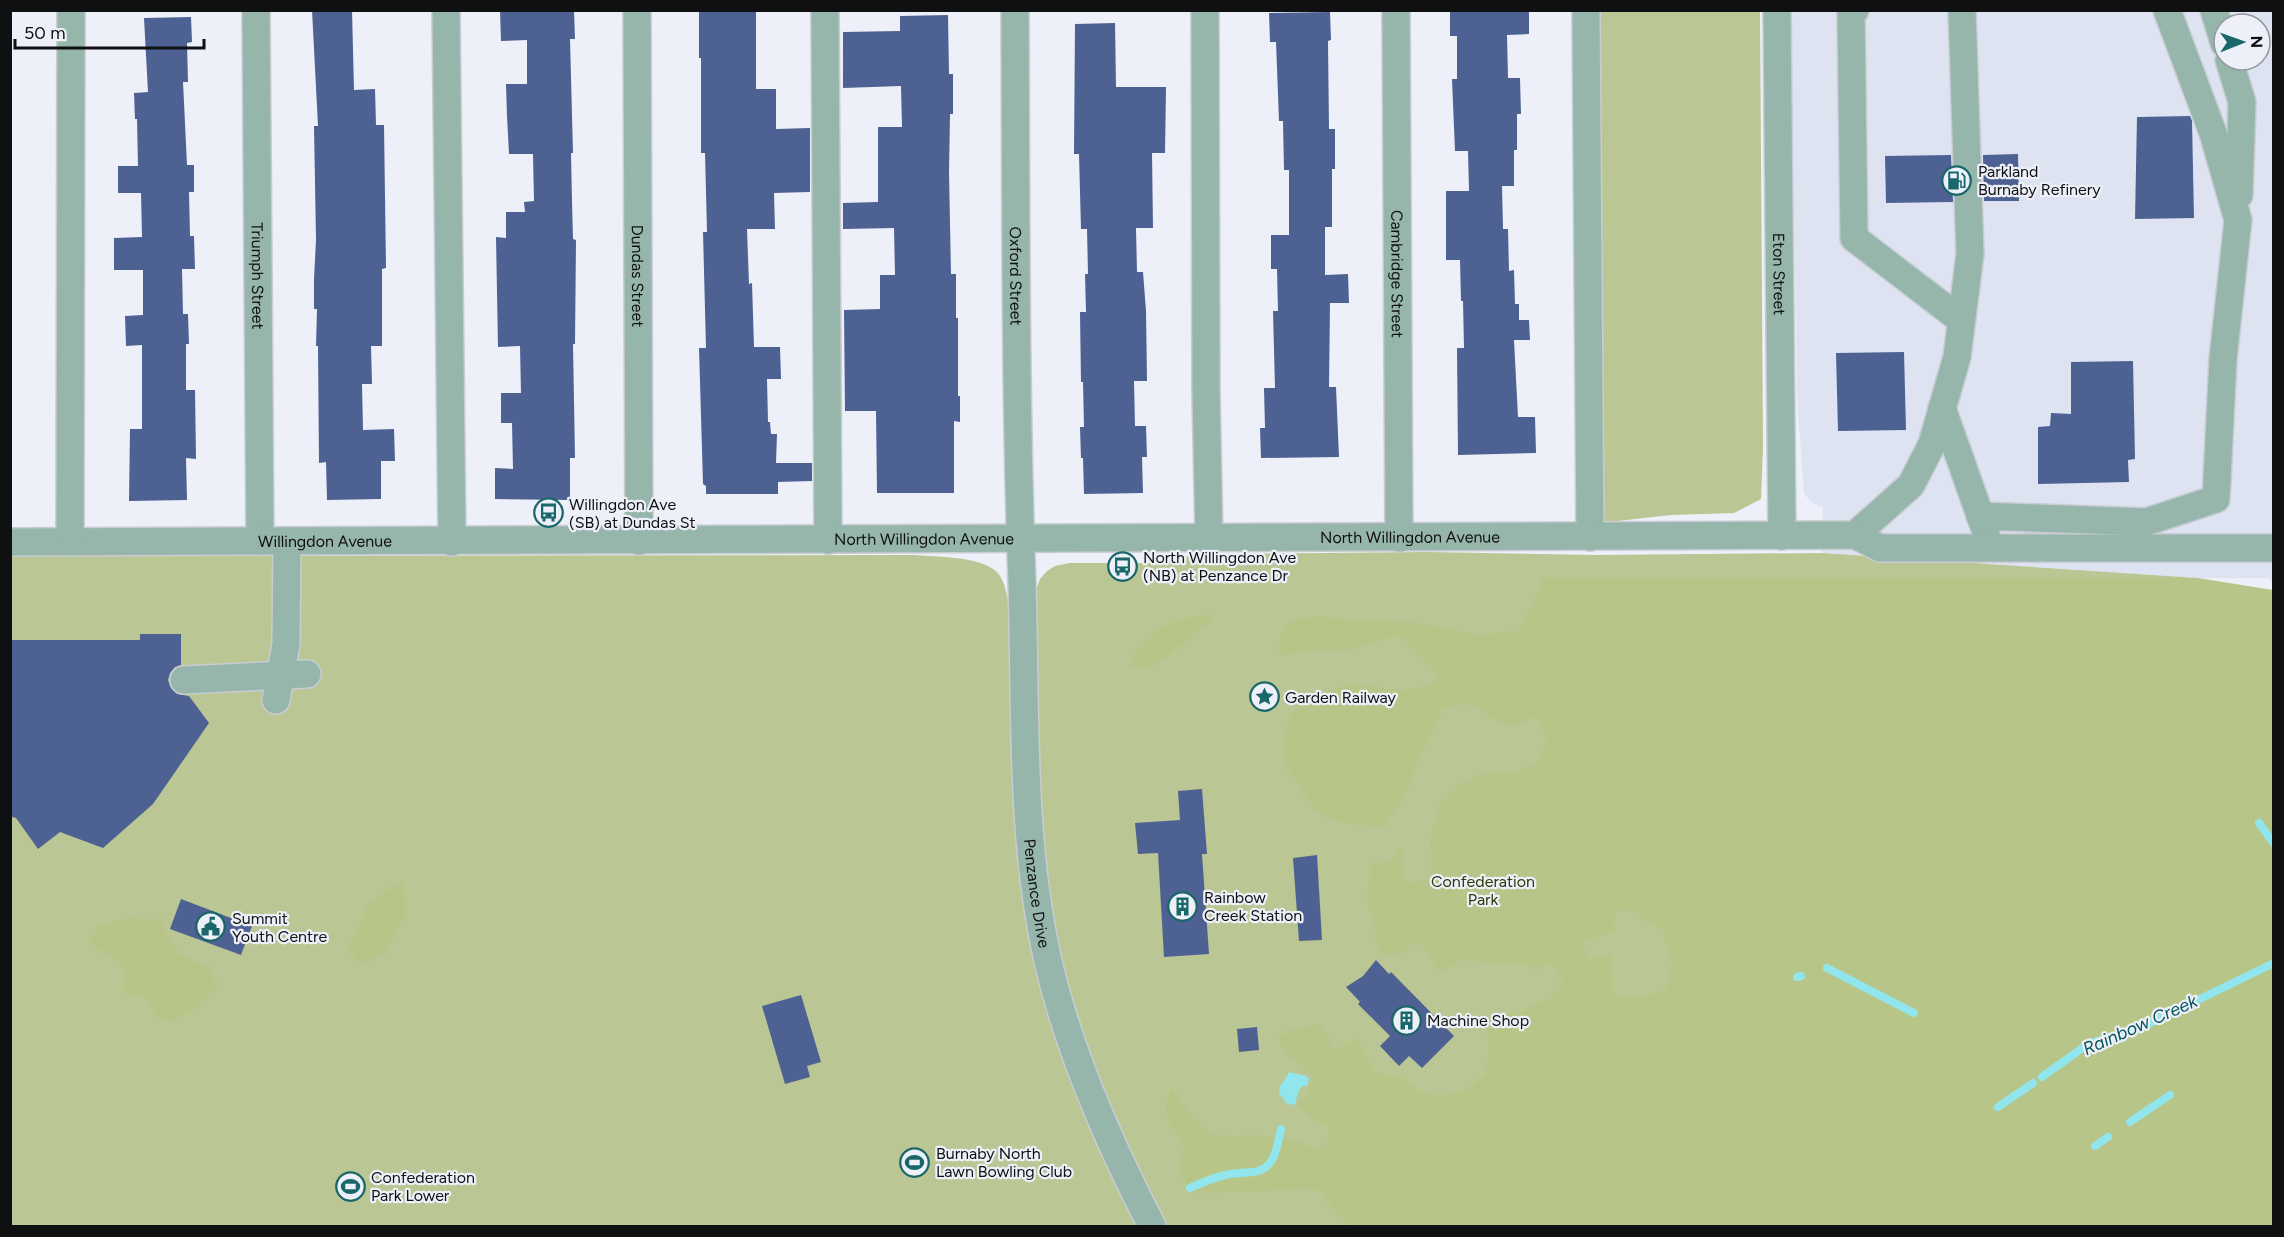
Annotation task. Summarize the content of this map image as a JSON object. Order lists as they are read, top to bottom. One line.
{"streets":{"street":["Eton Street","Cambridge Street","Oxford Street","Triumph Street","Dundas Street","North Willingdon Avenue","Willingdon Avenue","Penzance Drive"]},"crossings":[["Eton Street","North Willingdon Avenue"],["Cambridge Street","North Willingdon Avenue"],["Oxford Street","North Willingdon Avenue"],["Oxford Street","Penzance Drive"],["Triumph Street","Willingdon Avenue"],["Dundas Street","North Willingdon Avenue"],["Dundas Street","Willingdon Avenue"],["North Willingdon Avenue","Willingdon Avenue"],["North Willingdon Avenue","Penzance Drive"]],"water":["Rainbow Creek"],"parks":["Confederation Park"],"places":{"fuel station":["Parkland Burnaby Refinery"],"bus stop":["Willingdon Ave (SB) at Dundas St","North Willingdon Ave (NB) at Penzance Dr"],"place":["Garden Railway"],"building":["Rainbow Creek Station","Machine Shop"],"public building":["Summit Youth Centre"],"sports":["Burnaby North Lawn Bowling Club","Confederation Park Lower"]},"scale_bar":"50 m","north":"right"}
